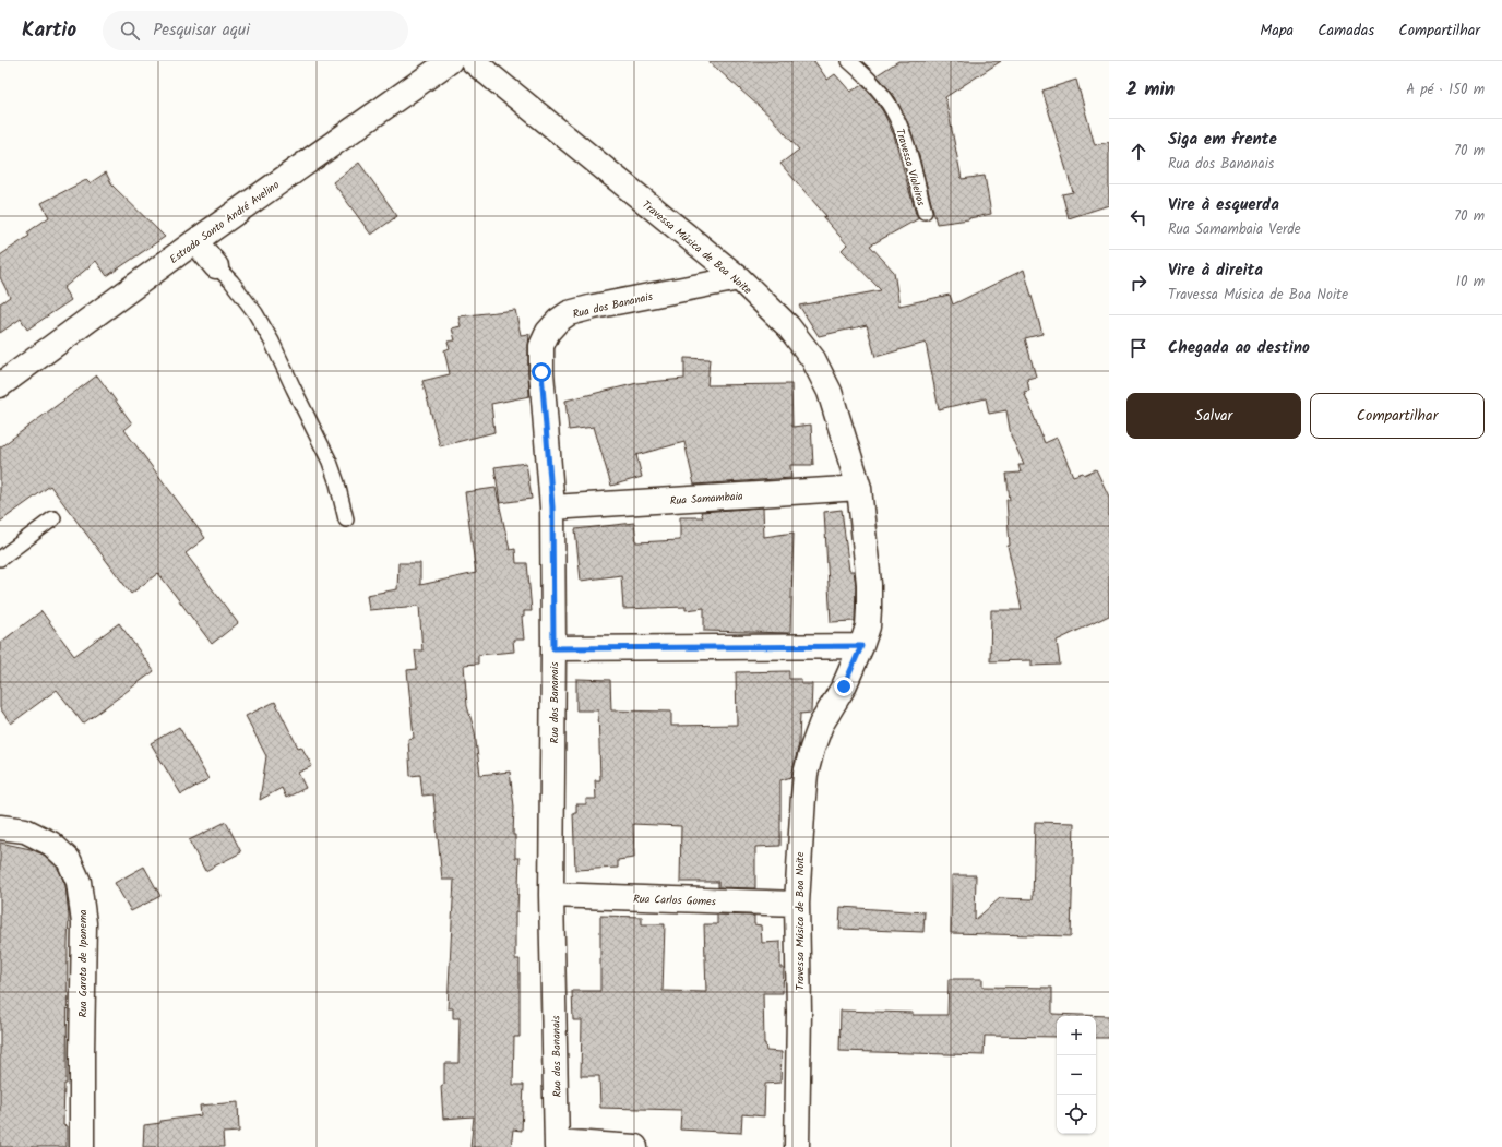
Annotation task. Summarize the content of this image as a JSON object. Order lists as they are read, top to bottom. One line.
{"streets":{"street":["Estrada Santo André Avelino","Travessa Música de Boa Noite","Rua dos Bananais","Rua Samambaia","Rua Carlos Gomes","Rua Garota de Ipanema"],"lane":["Travessa Violeiros"]},"crossings":[["Travessa Música de Boa Noite","Rua dos Bananais"],["Travessa Música de Boa Noite","Rua Samambaia"],["Travessa Música de Boa Noite","Rua Carlos Gomes"],["Rua dos Bananais","Rua Samambaia"],["Rua dos Bananais","Rua Carlos Gomes"]],"page":{"header":"Kartio","search":"Pesquisar aqui","nav":["Mapa","Camadas","Compartilhar"],"heading":["2 min","A pé · 150 m"],"list":[["Siga em frente","Rua dos Bananais","70 m"],["Vire à esquerda","Rua Samambaia Verde","70 m"],["Vire à direita","Travessa Música de Boa Noite","10 m"],"Chegada ao destino"],"buttons":["Salvar","Compartilhar"],"map_buttons":["+","−"]}}
